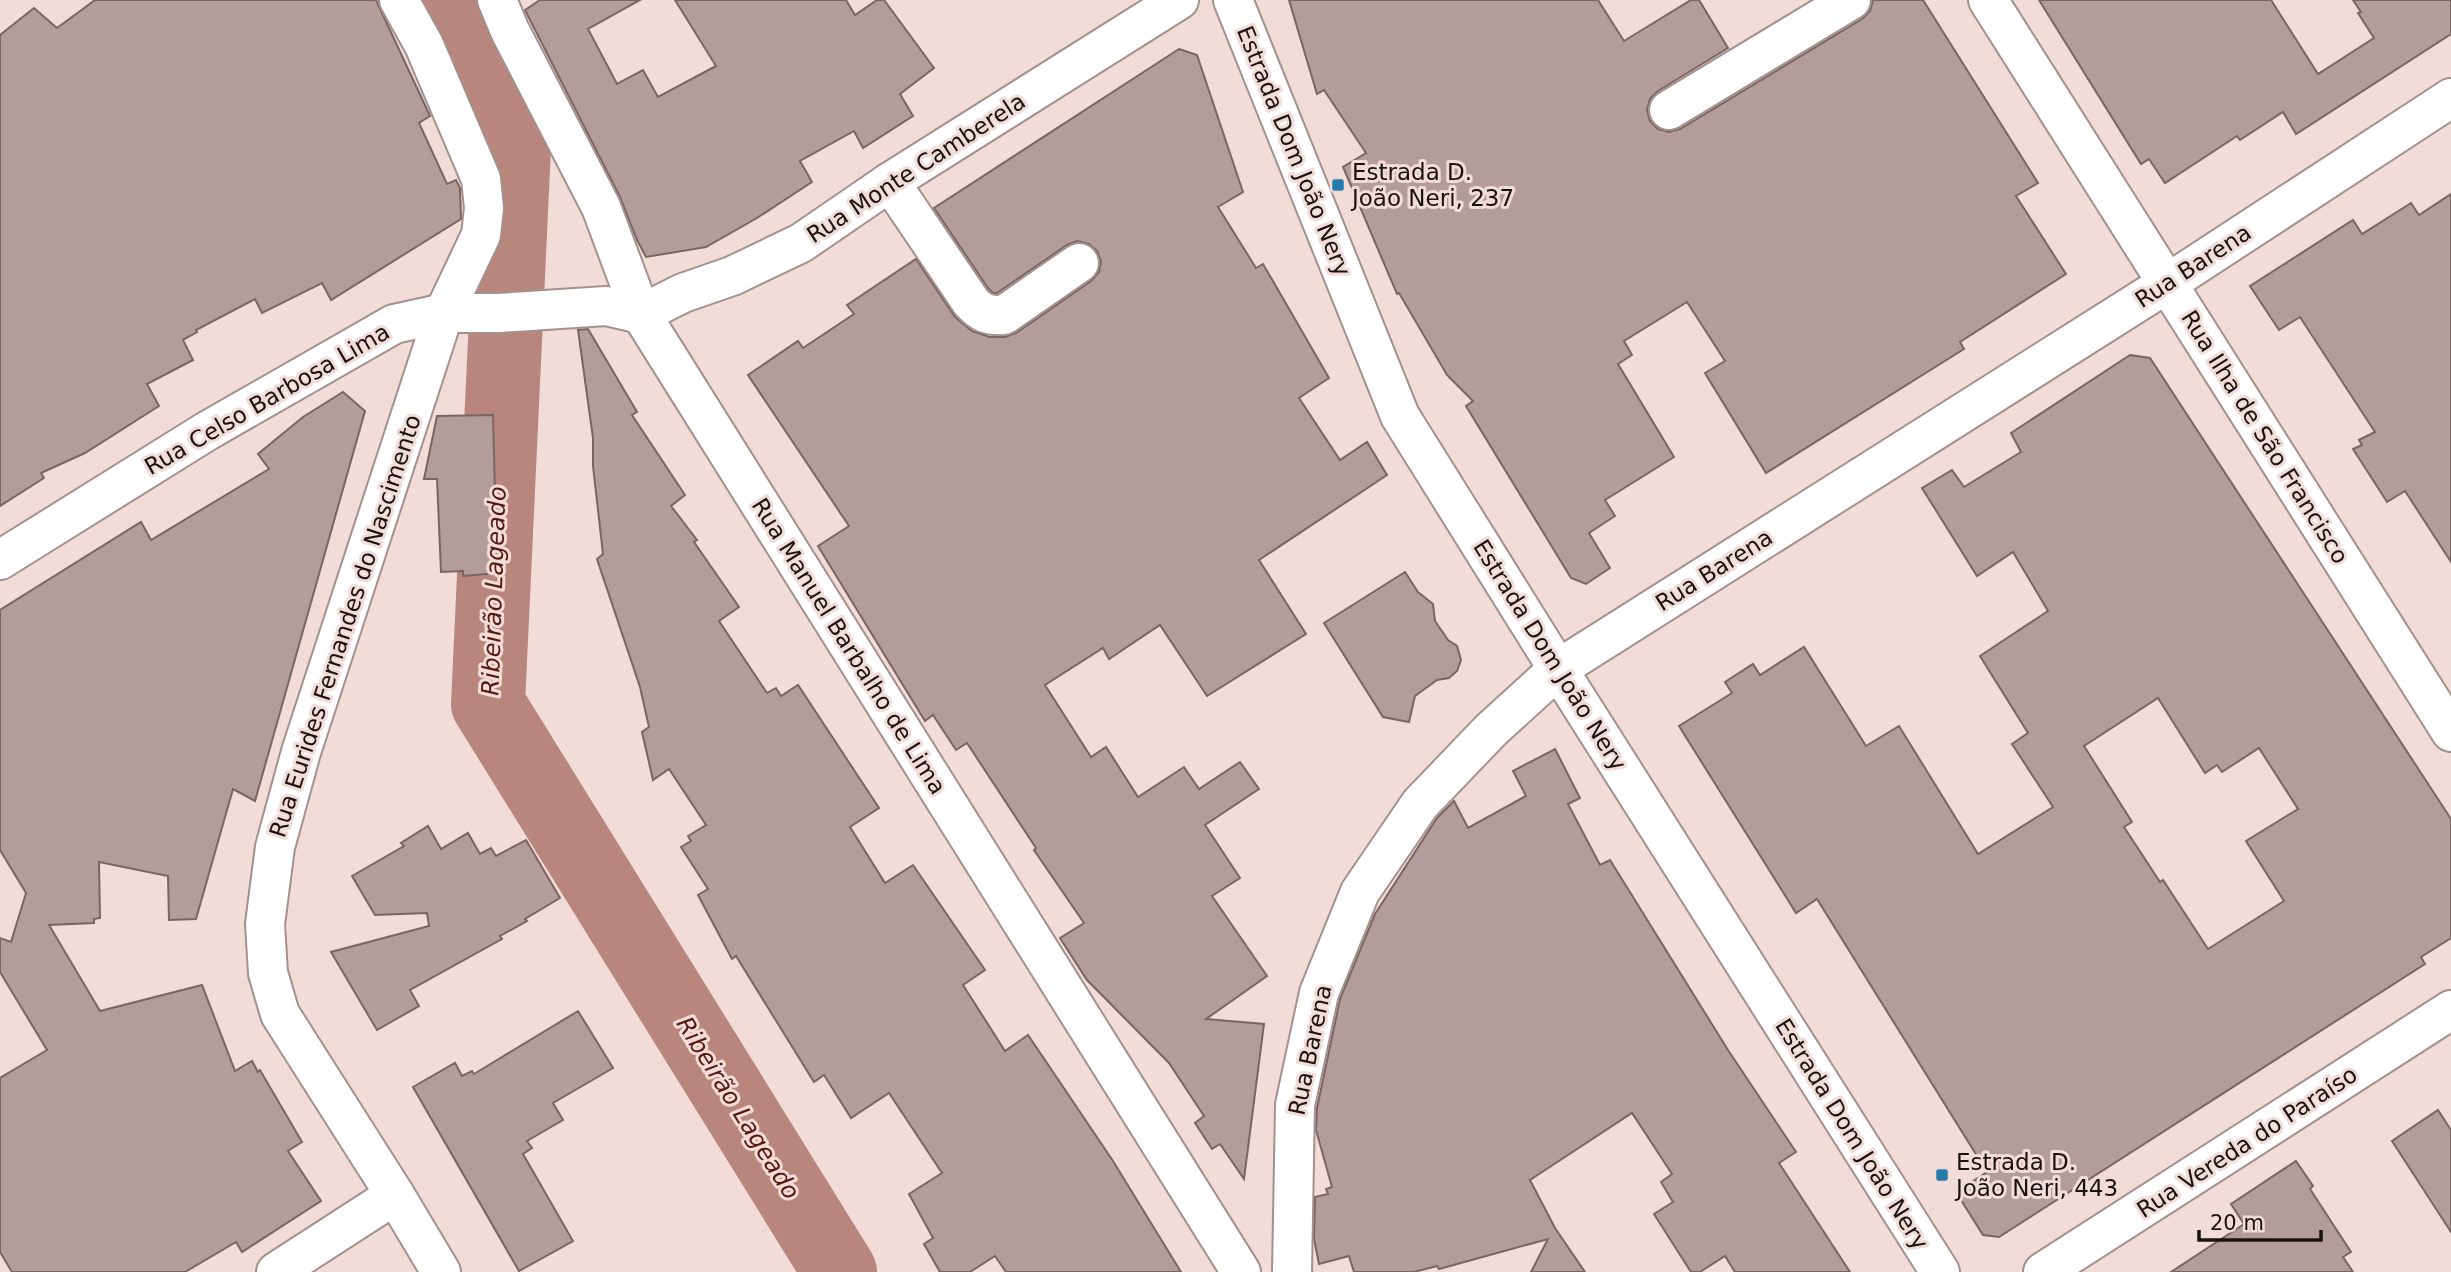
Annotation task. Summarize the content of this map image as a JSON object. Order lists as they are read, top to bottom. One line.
{"streets":{"street":["Estrada Dom João Nery","Rua Monte Camberela","Rua Barena","Rua Celso Barbosa Lima","Rua Ilha de São Francisco","Rua Eurides Fernandes do Nascimento","Rua Manuel Barbalho de Lima","Rua Vereda do Paraíso"]},"crossings":[["Estrada Dom João Nery","Rua Barena"],["Rua Monte Camberela","Rua Celso Barbosa Lima"],["Rua Monte Camberela","Rua Manuel Barbalho de Lima"],["Rua Barena","Rua Ilha de São Francisco"],["Rua Celso Barbosa Lima","Rua Eurides Fernandes do Nascimento"],["Rua Celso Barbosa Lima","Rua Manuel Barbalho de Lima"]],"water":["Ribeirão Lageado"],"places":{"transit":["Estrada D. João Neri, 237","Estrada D. João Neri, 443"]},"scale_bar":"20 m"}
